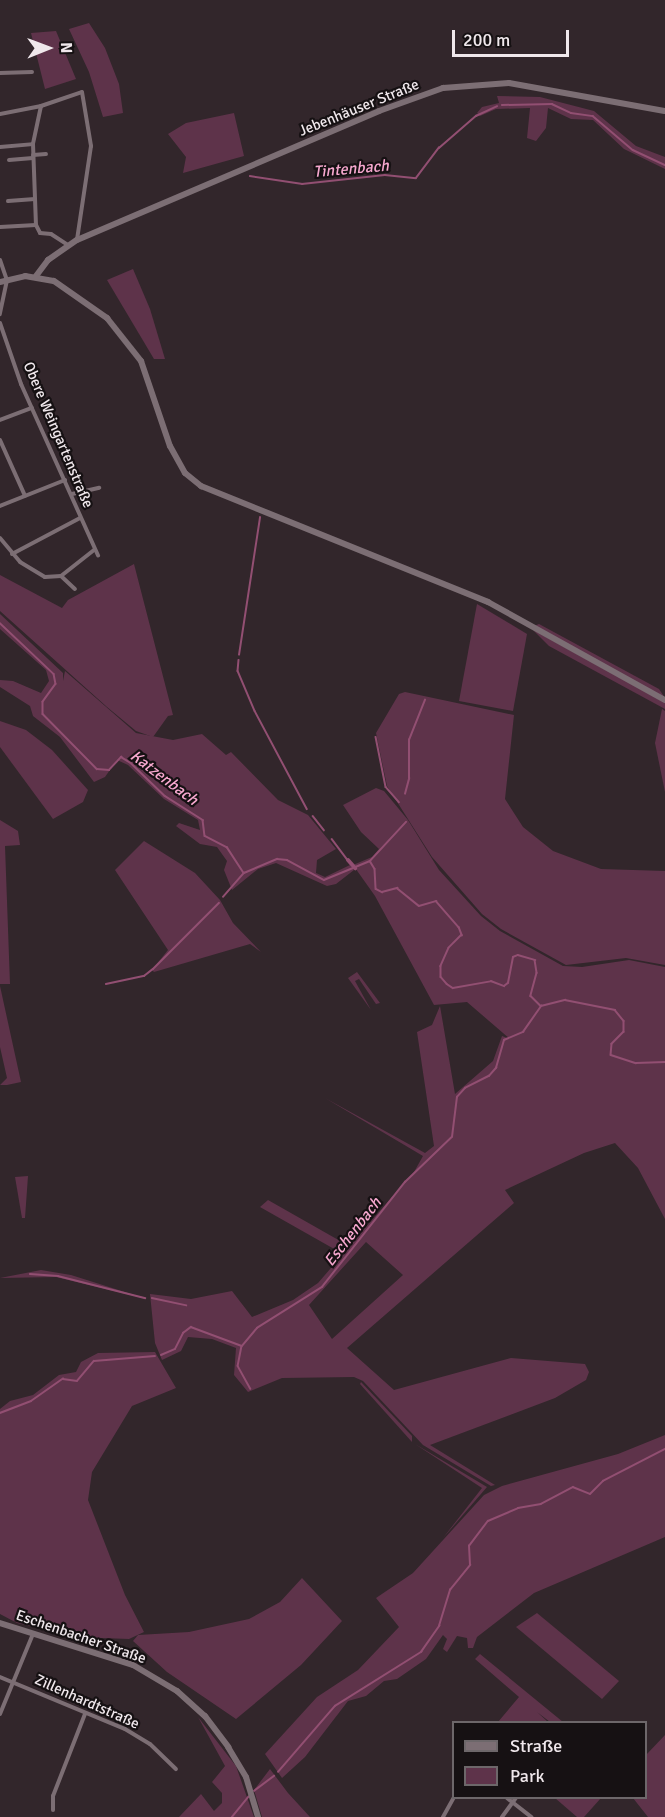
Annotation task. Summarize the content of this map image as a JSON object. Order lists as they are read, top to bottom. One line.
{"streets":{"street":["Jebenhäuser Straße","Obere Weingartenstraße","Eschenbacher Straße","Zillenhardtstraße"]},"water":["Tintenbach","Katzenbach","Eschenbach"],"legend":["Straße","Park"],"scale_bar":"200 m","north":"right"}
